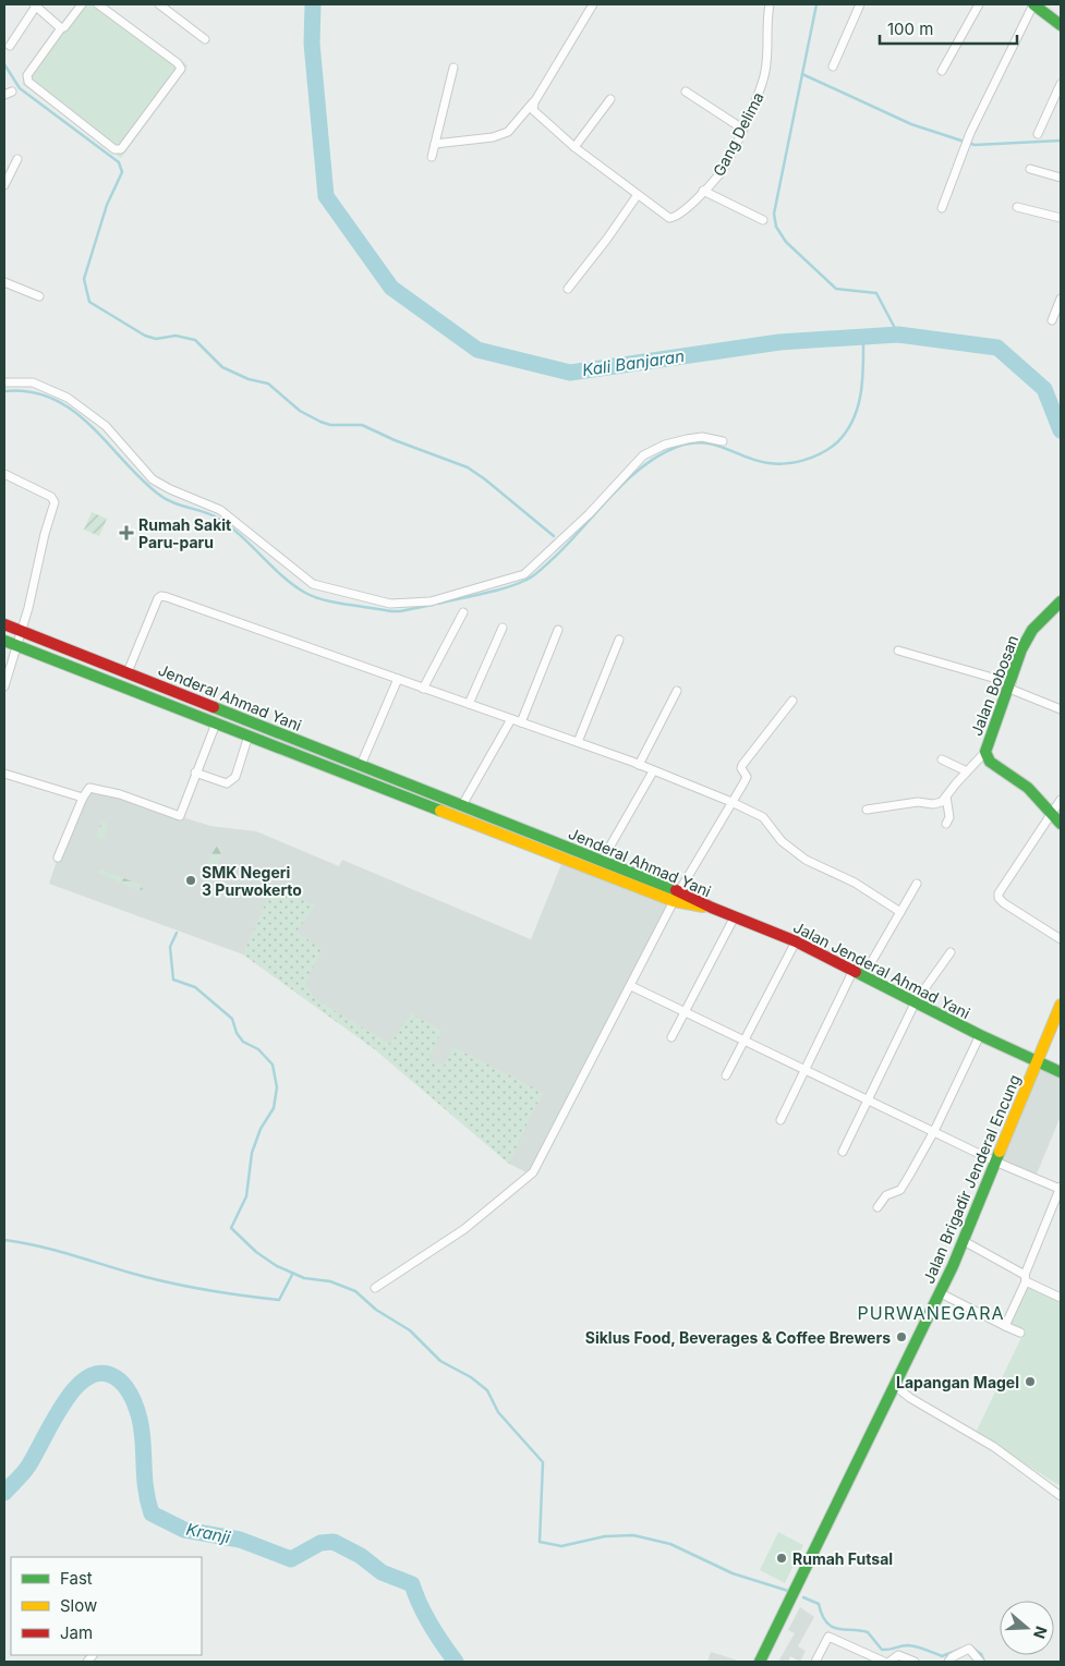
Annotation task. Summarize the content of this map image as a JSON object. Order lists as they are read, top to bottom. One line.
{"streets":{"main road":["Jalan Bobosan","Jenderal Ahmad Yani","Jalan Jenderal Ahmad Yani","Jalan Brigadir Jenderal Encung"],"street":["Gang Delima"]},"crossings":[["Jenderal Ahmad Yani","Jalan Jenderal Ahmad Yani"],["Jalan Jenderal Ahmad Yani","Jalan Brigadir Jenderal Encung"]],"districts":["PURWANEGARA"],"water":["Kali Banjaran","Kranji"],"places":{"health":["Rumah Sakit Paru-paru"],"other":["SMK Negeri 3 Purwokerto","Siklus Food, Beverages & Coffee Brewers","Lapangan Magel","Rumah Futsal"]},"legend":["Fast","Slow","Jam"],"scale_bar":"100 m","north":"right"}
